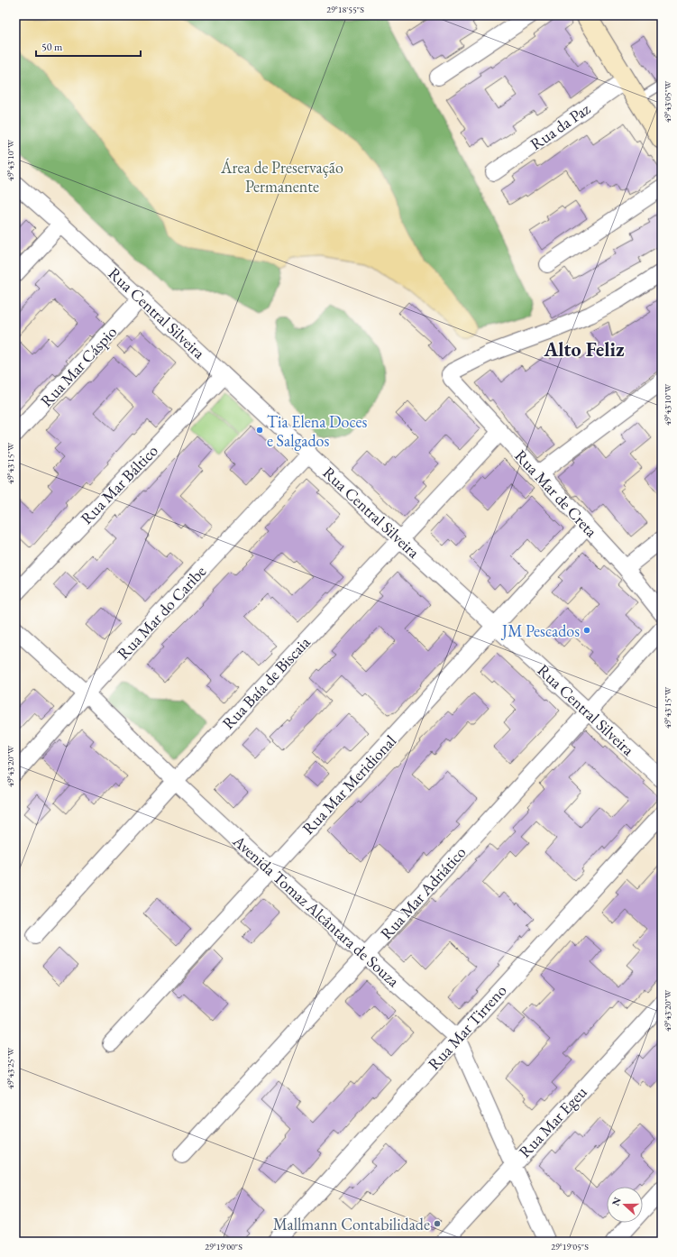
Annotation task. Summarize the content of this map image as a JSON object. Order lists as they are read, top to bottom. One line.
{"streets":{"street":["Rua da Paz","Rua Central Silveira","Rua Mar Cáspio","Rua Mar Báltico","Rua Mar de Creta","Rua Mar do Caribe","Rua Baía de Biscaia","Rua Mar Meridional","Rua Mar Adriático","Avenida Tomaz Alcântara de Souza","Rua Mar Tirreno","Rua Mar Egeu"]},"crossings":[["Rua Central Silveira","Rua Mar Cáspio"],["Rua Central Silveira","Rua Mar Báltico"],["Rua Central Silveira","Rua Mar do Caribe"],["Rua Central Silveira","Rua Baía de Biscaia"],["Rua Central Silveira","Rua Mar Meridional"],["Rua Central Silveira","Rua Mar Adriático"],["Rua Mar de Creta","Rua Baía de Biscaia"],["Rua Mar de Creta","Rua Mar Meridional"],["Rua Mar do Caribe","Avenida Tomaz Alcântara de Souza"],["Rua Baía de Biscaia","Avenida Tomaz Alcântara de Souza"],["Rua Mar Meridional","Avenida Tomaz Alcântara de Souza"],["Rua Mar Adriático","Avenida Tomaz Alcântara de Souza"],["Avenida Tomaz Alcântara de Souza","Rua Mar Tirreno"],["Avenida Tomaz Alcântara de Souza","Rua Mar Egeu"]],"districts":["Alto Feliz"],"parks":["Área de Preservação Permanente"],"places":["Tia Elena Doces e Salgados","JM Pescados","Mallmann Contabilidade"],"scale_bar":"50 m","north":"left","coordinates":["29°18'55\"S","49°43'05\"W","49°43'10\"W","49°43'15\"W","49°43'20\"W","49°43'25\"W","29°19'00\"S","29°19'05\"S"]}
